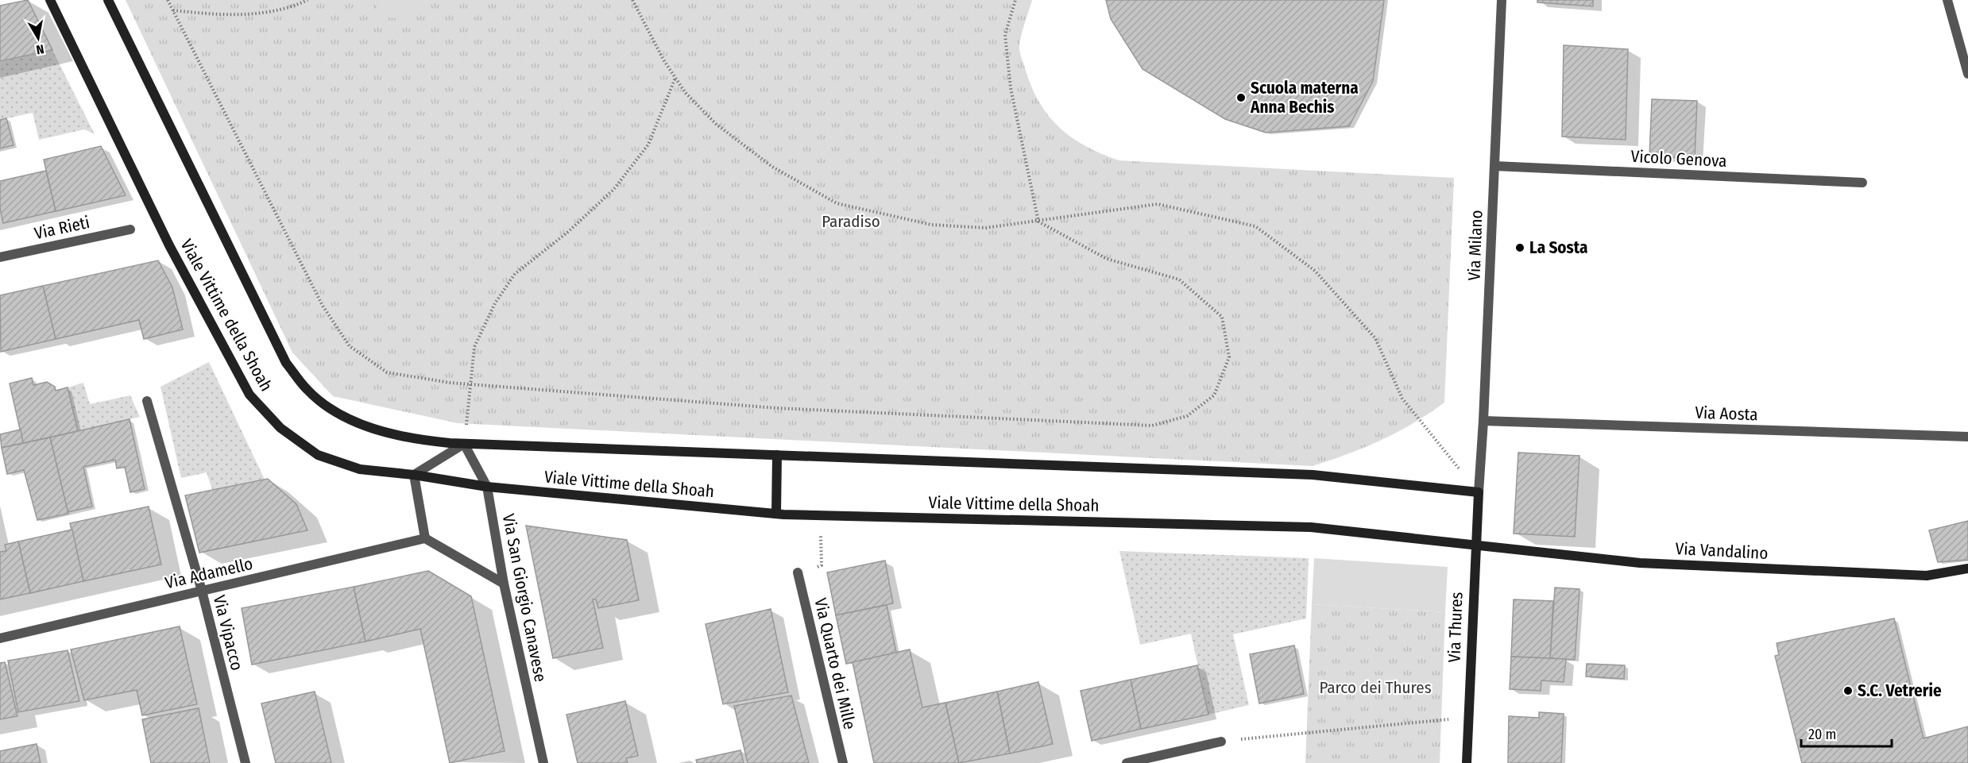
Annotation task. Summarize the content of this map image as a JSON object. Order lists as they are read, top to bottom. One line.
{"streets":{"street":["Vicolo Genova","Via Rieti","Via Milano","Viale Vittime della Shoah","Via Aosta","Via Vandalino","Via Adamello","Via San Giorgio Canavese","Via Thures","Via Vipacco","Via Quarto dei Mille"]},"crossings":[["Vicolo Genova","Via Milano"],["Via Milano","Viale Vittime della Shoah"],["Via Milano","Via Aosta"],["Via Milano","Via Thures"],["Viale Vittime della Shoah","Via Vandalino"],["Viale Vittime della Shoah","Via San Giorgio Canavese"],["Viale Vittime della Shoah","Via Thures"],["Via Vandalino","Via Thures"],["Via Adamello","Via Vipacco"]],"parks":["Paradiso","Parco dei Thures"],"places":["Scuola materna Anna Bechis","La Sosta","S.C. Vetrerie"],"scale_bar":"20 m","north":"bottom"}
